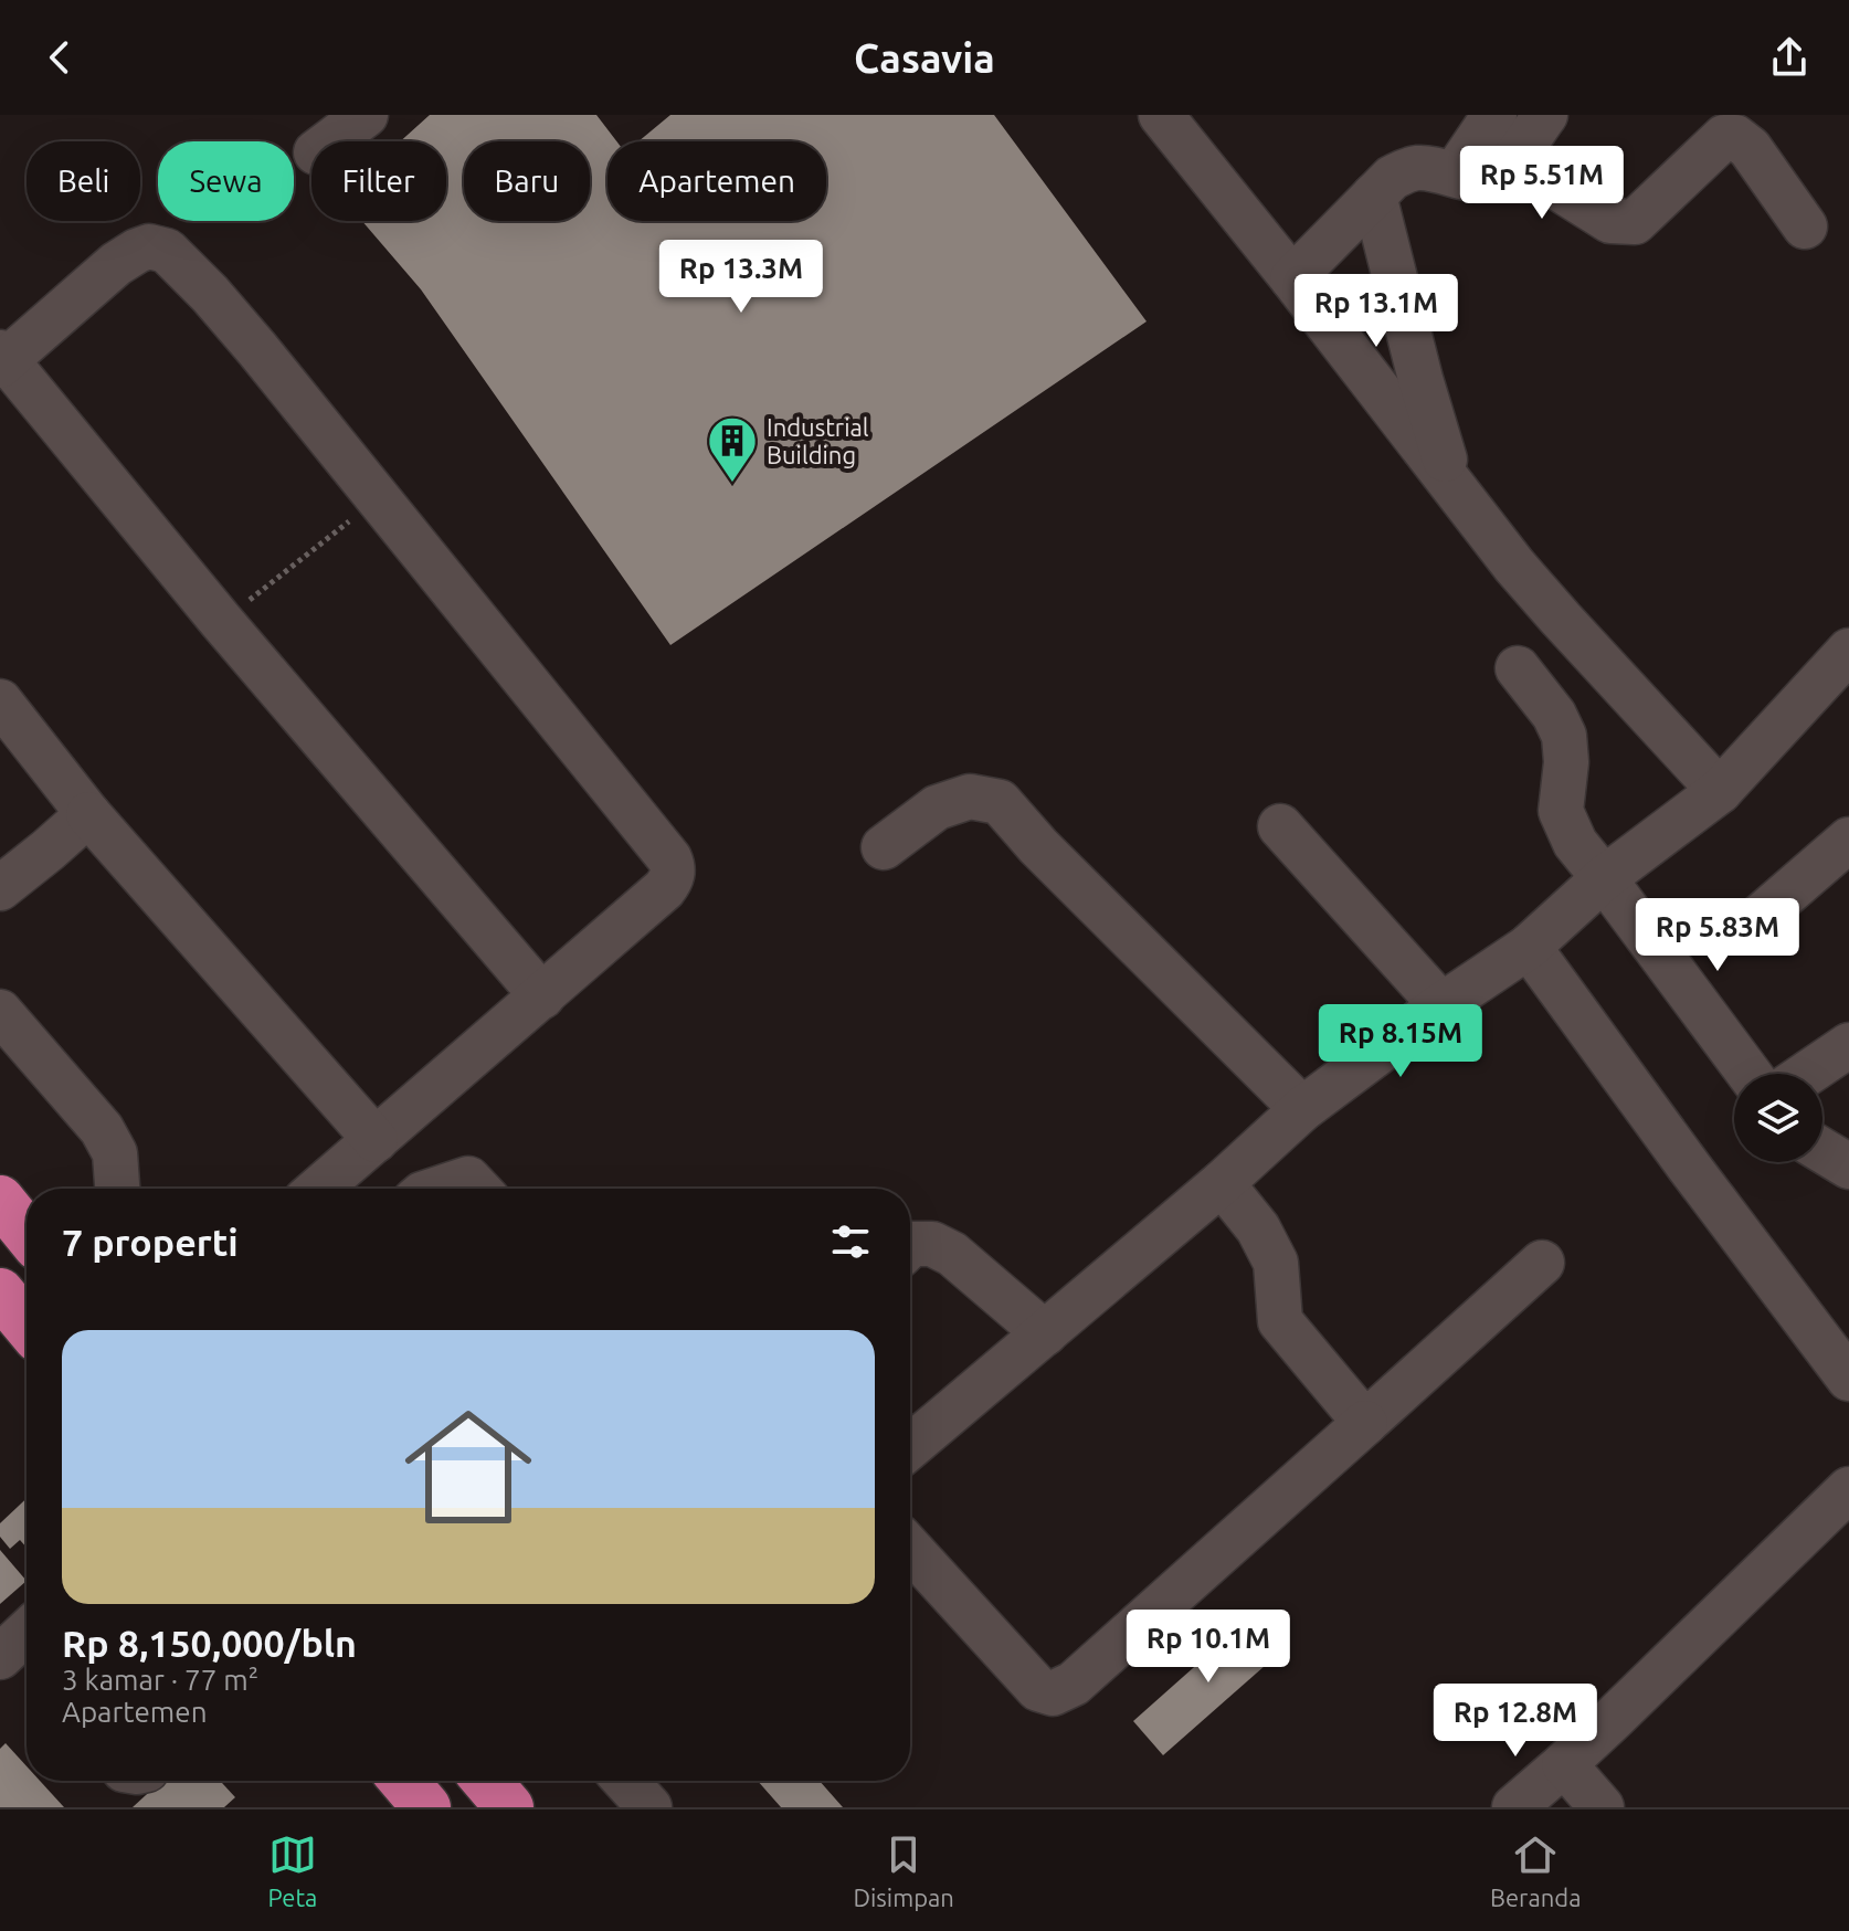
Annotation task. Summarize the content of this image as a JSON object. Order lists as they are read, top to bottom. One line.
{"places":{"building":["Industrial Building"]},"page":{"header":"Casavia","chip":["Beli","Sewa","Filter","Baru","Apartemen"],"price":["Rp 5.51M","Rp 13.3M","Rp 13.1M","Rp 5.83M","Rp 8.15M","Rp 10.1M","Rp 12.8M"],"heading":"7 properti","list":[{"name":"Rp 8,150,000/bln","note":"3 kamar · 77 m² · Apartemen"}],"tabs":["Peta","Disimpan","Beranda"]}}
